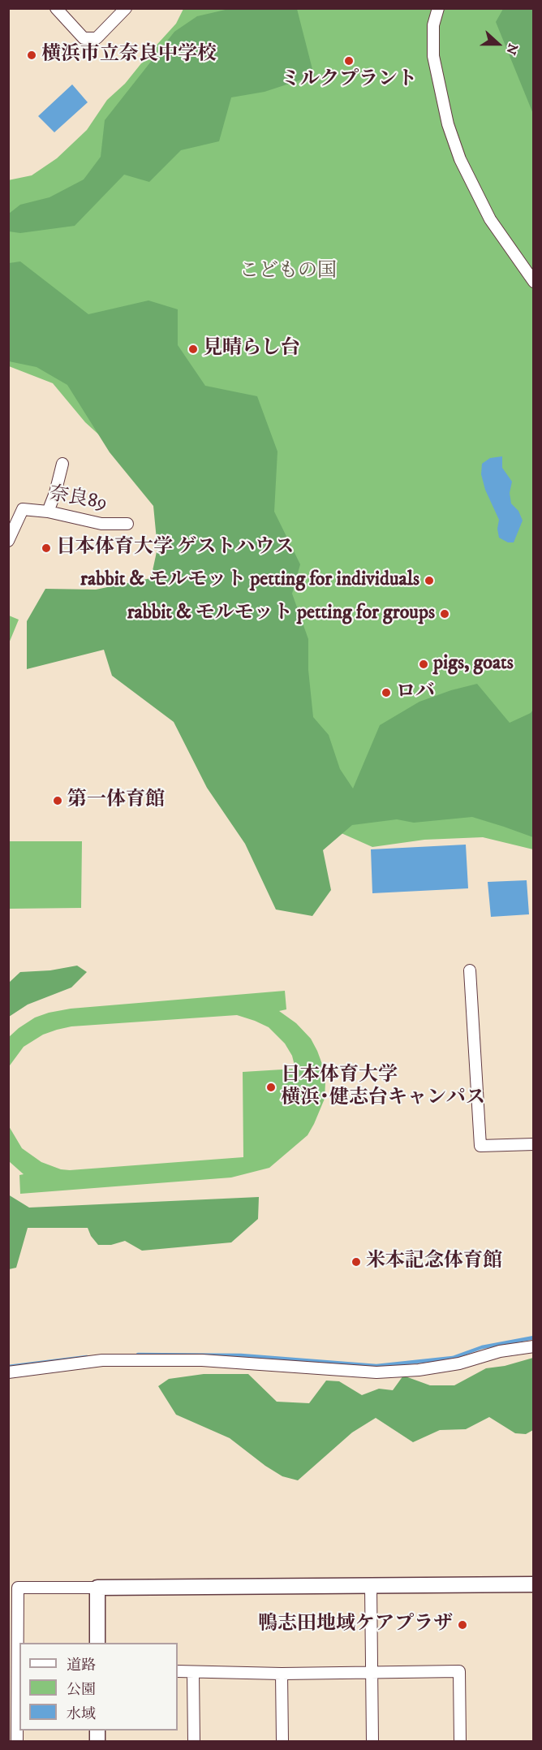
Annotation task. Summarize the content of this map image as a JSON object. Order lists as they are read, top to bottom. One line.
{"streets":{"street":["奈良89"]},"parks":["こどもの国"],"places":["横浜市立奈良中学校","ミルクプラント","見晴らし台","日本体育大学 ゲストハウス","rabbit & モルモット petting for individuals","rabbit & モルモット petting for groups","pigs, goats","ロバ","第一体育館","日本体育大学 横浜･健志台キャンパス","米本記念体育館","鴨志田地域ケアプラザ"],"legend":["道路","公園","水域"],"north":"right"}
